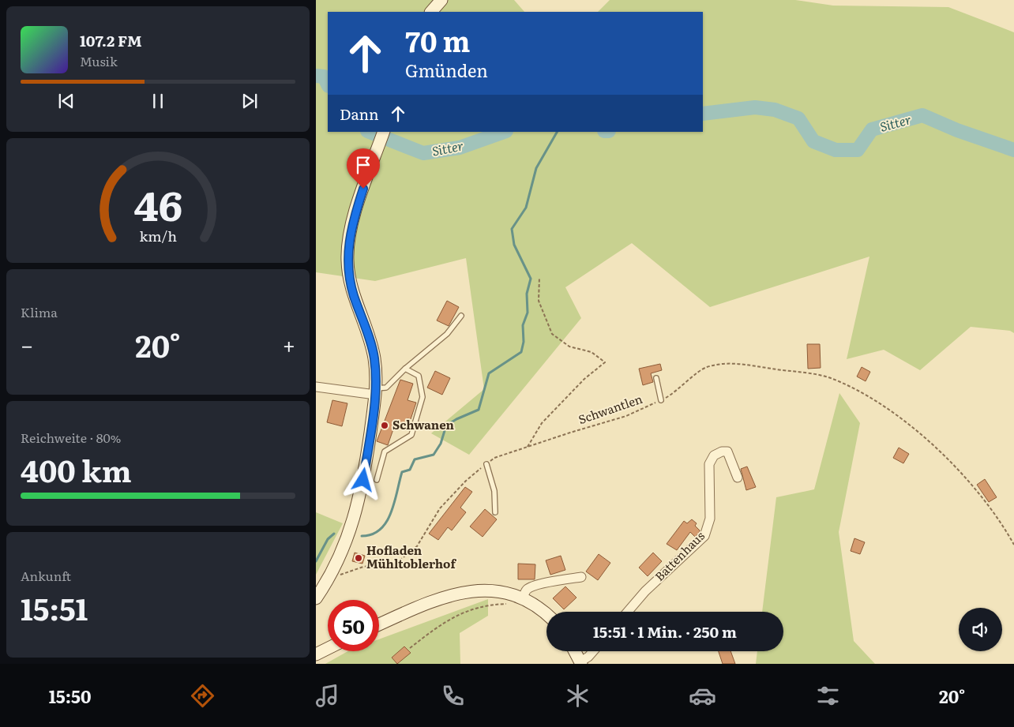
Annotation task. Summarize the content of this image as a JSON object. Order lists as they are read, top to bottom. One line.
{"streets":{"street":["Battenhaus"],"path":["Schwantlen"]},"water":["Sitter"],"places":["Schwanen","Hofladen Mühltoblerhof"],"page":{"turn":["70 m","Gmünden"],"song":["107.2 FM","Musik"],"then":"Dann","tile":["Klima",["Reichweite · 80%","400 km"],["Ankunft","15:51"]],"heat":["−","20°","+"],"limit":"50","trip":"15:51 · 1 Min. · 250 m","tabs":["15:50","20°"],"gauge":["46","km/h"]}}
